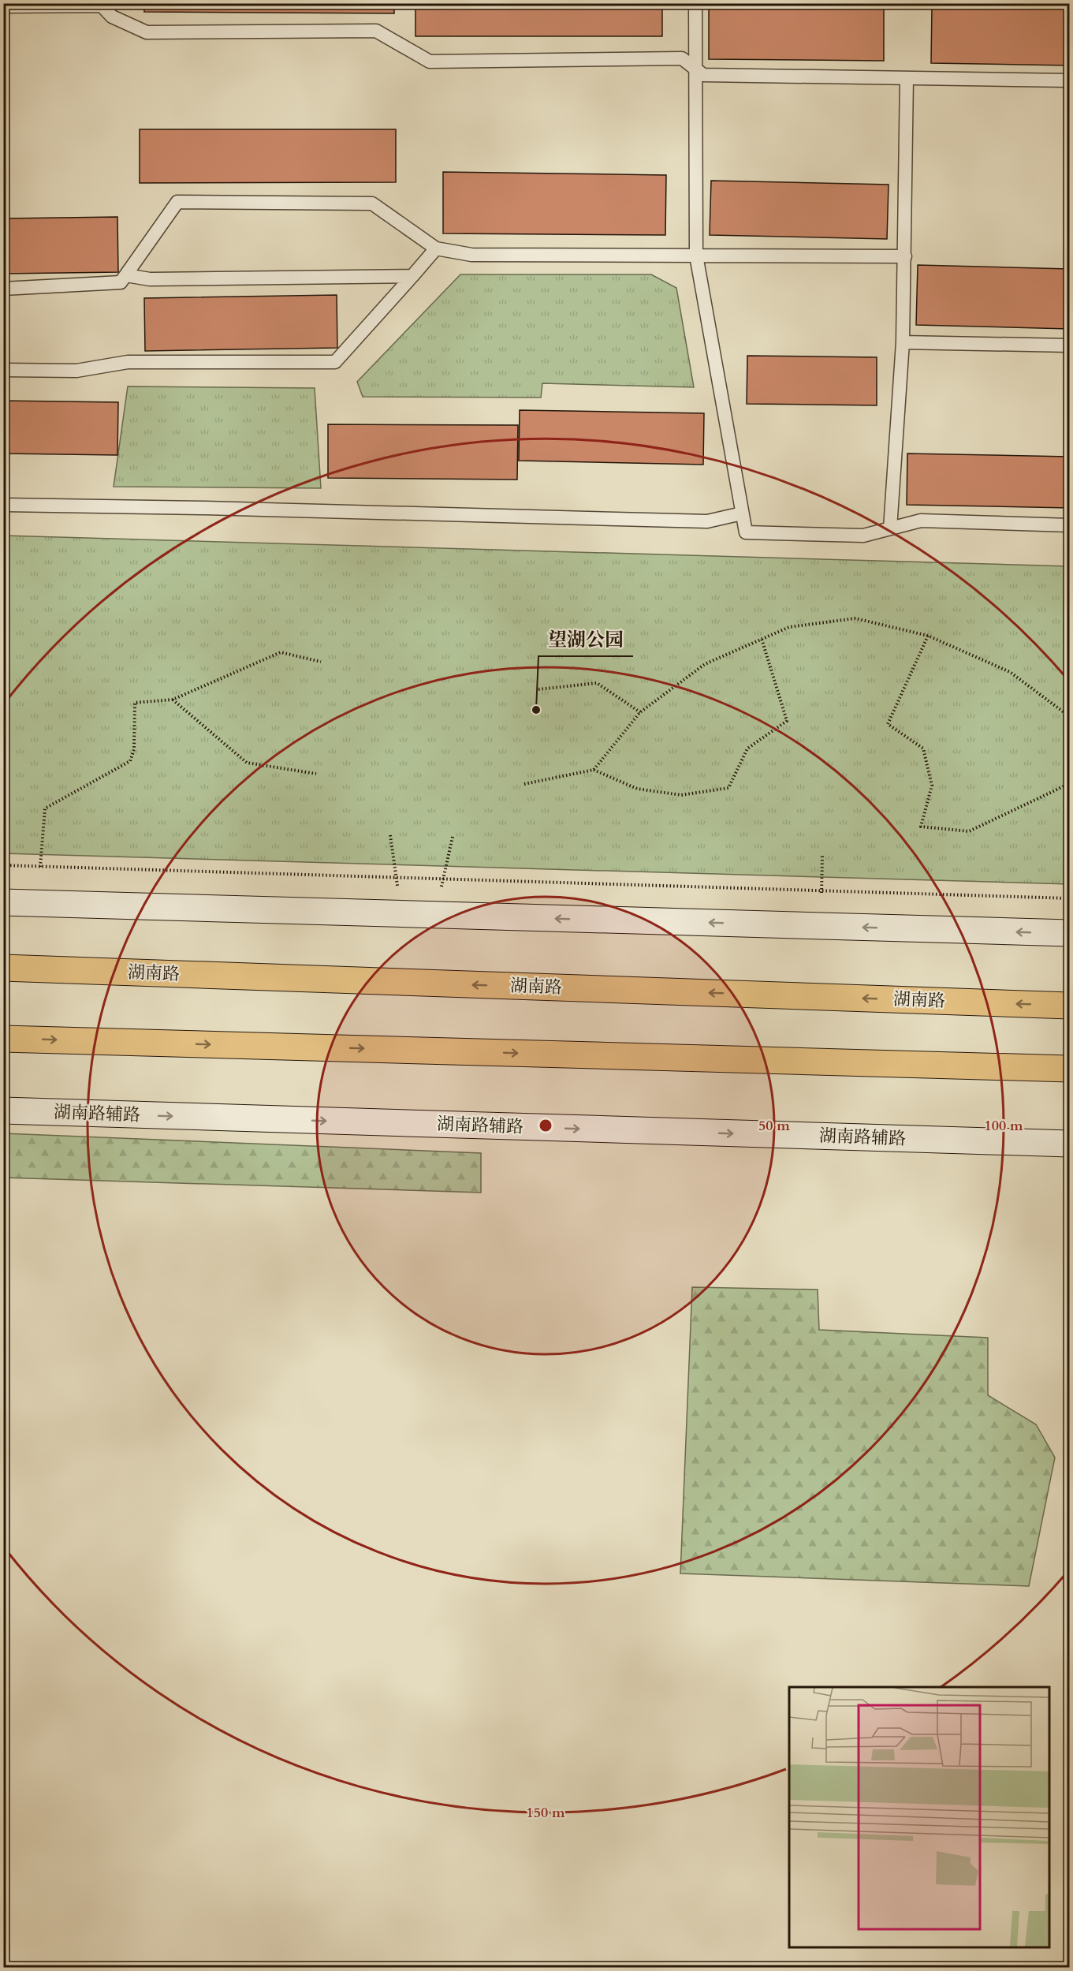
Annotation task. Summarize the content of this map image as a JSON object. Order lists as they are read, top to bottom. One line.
{"streets":{"main road":["湖南路"],"street":["湖南路辅路"]},"places":["望湖公园"],"rings":["50 m","100 m","150 m"]}
